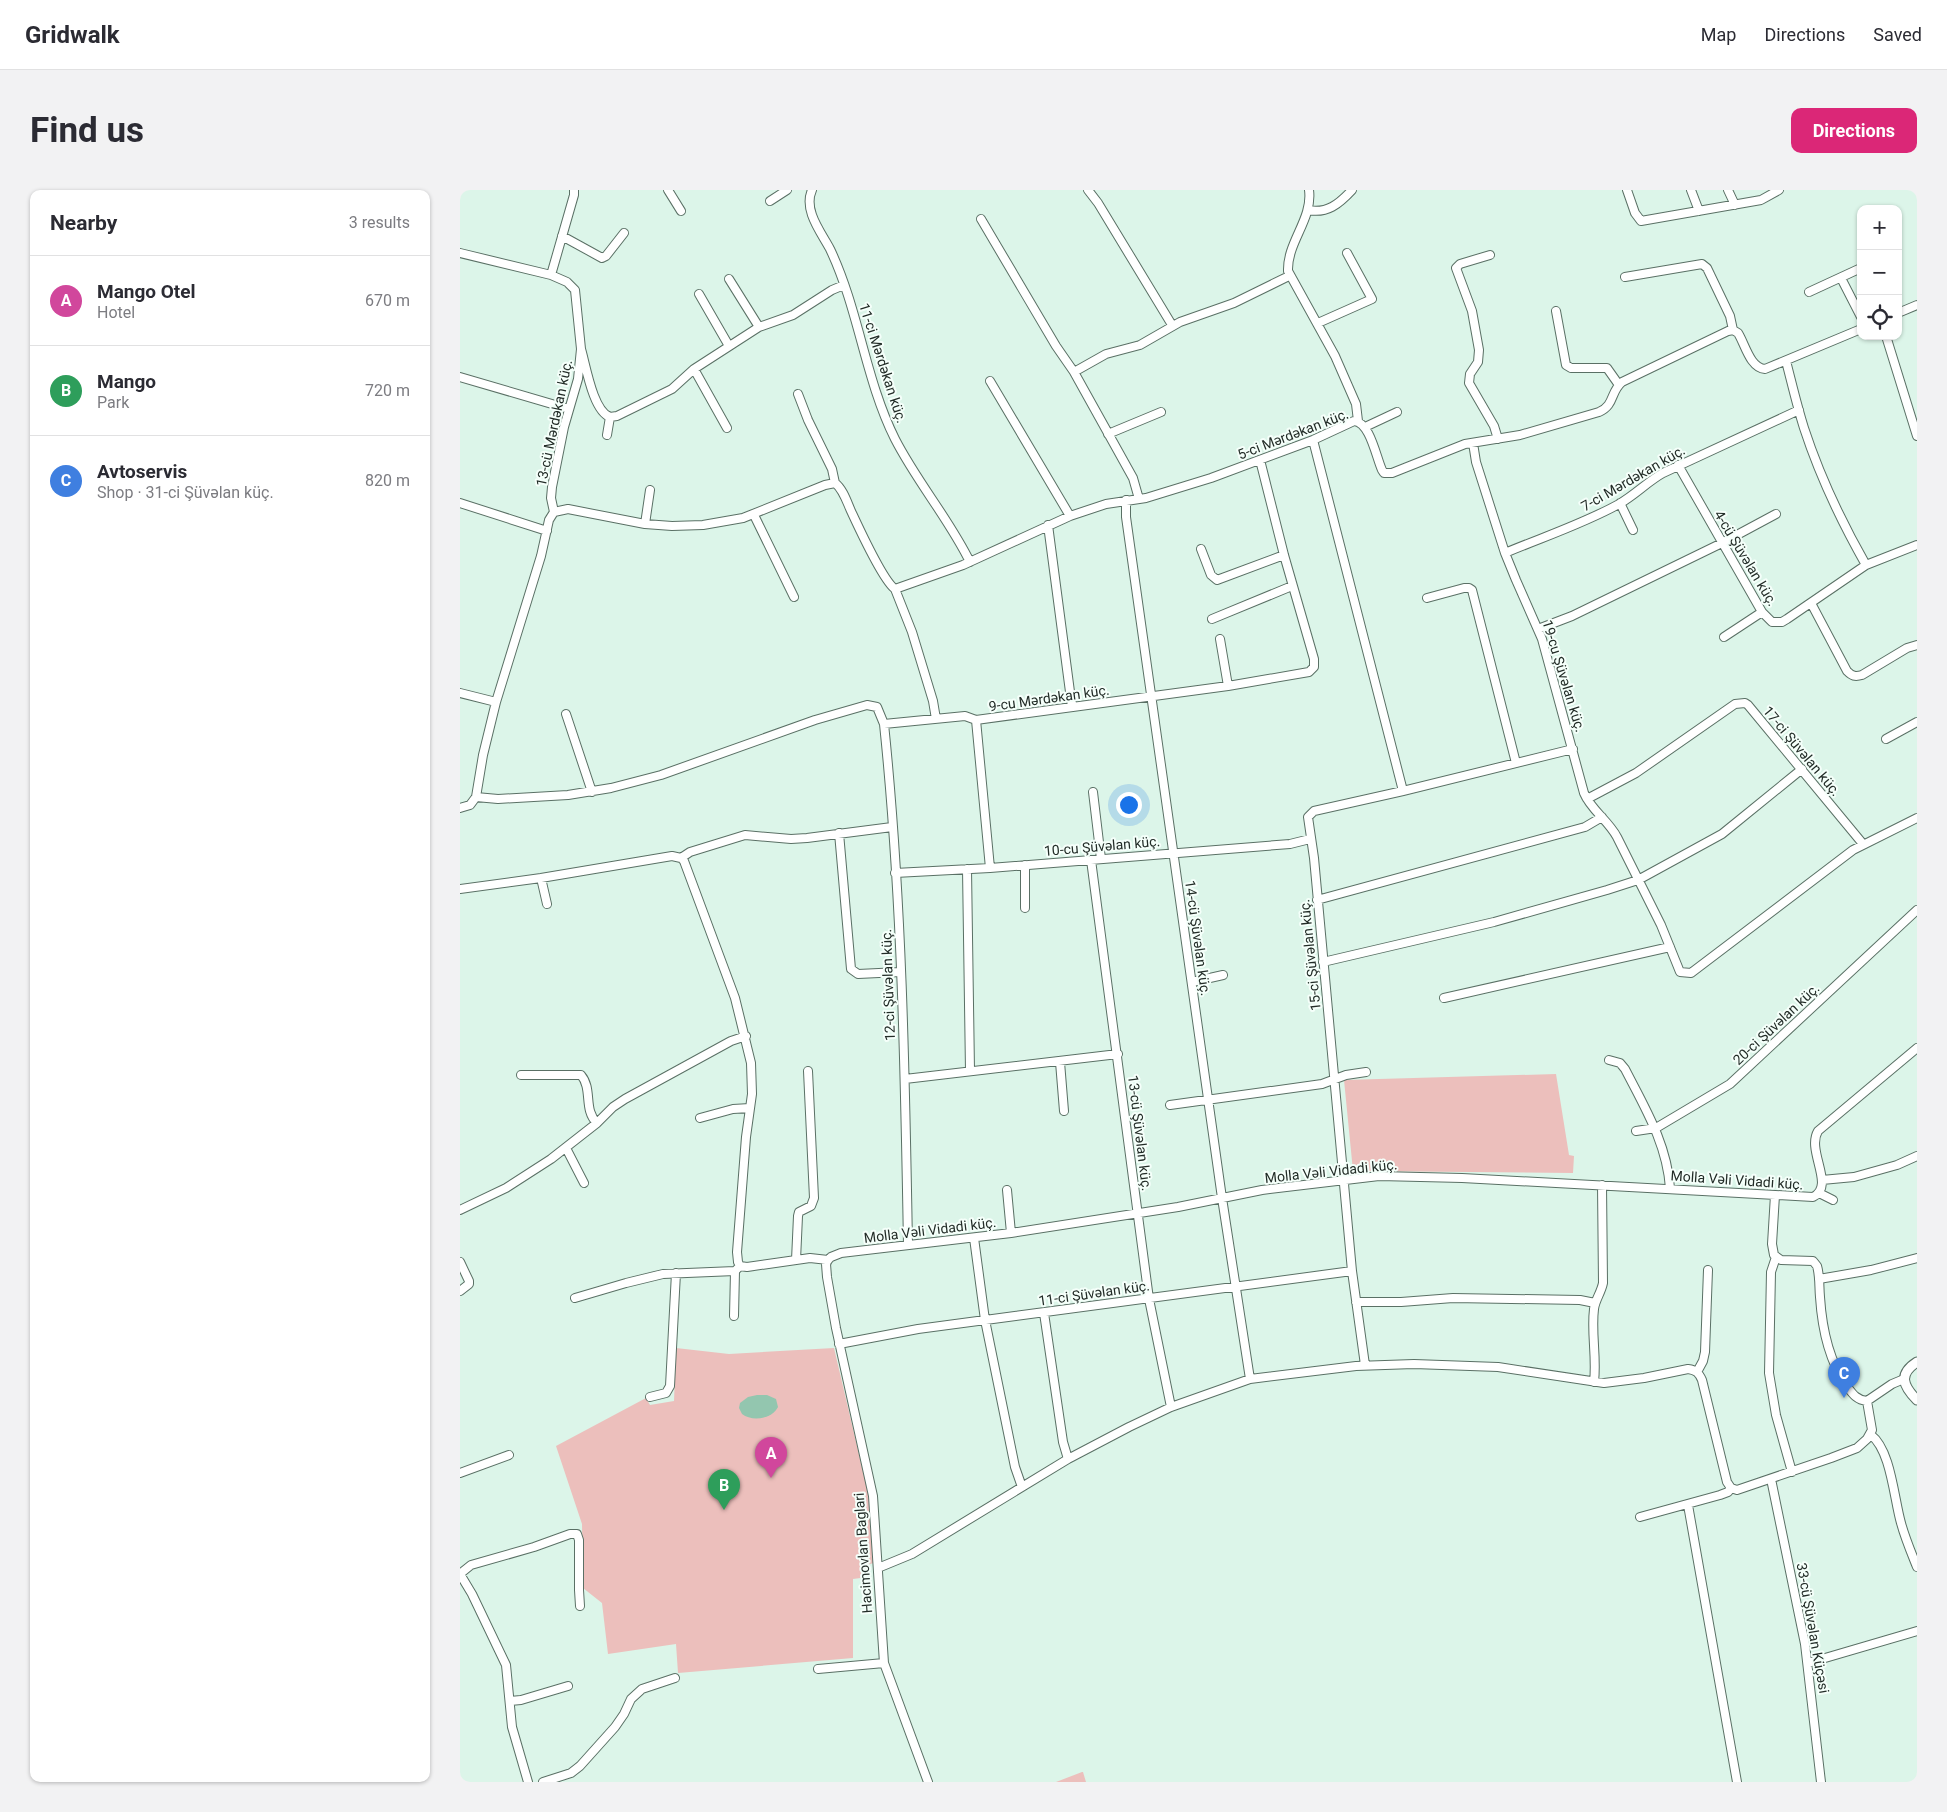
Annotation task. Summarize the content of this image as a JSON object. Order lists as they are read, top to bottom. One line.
{"streets":{"street":["11-ci Mərdəkan küç.","13-cü Mərdəkan küç.","5-ci Mərdəkan küç.","7-ci Mərdəkan küç.","4-cü Şüvəlan küç.","19-cu Şüvəlan küç.","9-cu Mərdəkan küç.","17-ci Şüvəlan küç.","10-cu Şüvəlan küç.","14-cü Şüvəlan küç.","15-ci Şüvəlan küç.","12-ci Şüvəlan küç.","20-ci Şüvəlan küç.","13-cü Şüvəlan küç.","Molla Vəli Vidadi küç.","11-ci Şüvəlan küç.","Hacimovlan Baglari","33-cü Şüvəlan Küçəsi"]},"crossings":[["11-ci Mərdəkan küç.","5-ci Mərdəkan küç."],["5-ci Mərdəkan küç.","19-cu Şüvəlan küç."],["5-ci Mərdəkan küç.","9-cu Mərdəkan küç."],["5-ci Mərdəkan küç.","14-cü Şüvəlan küç."],["7-ci Mərdəkan küç.","4-cü Şüvəlan küç."],["7-ci Mərdəkan küç.","19-cu Şüvəlan küç."],["19-cu Şüvəlan küç.","17-ci Şüvəlan küç."],["19-cu Şüvəlan küç.","15-ci Şüvəlan küç."],["9-cu Mərdəkan küç.","14-cü Şüvəlan küç."],["9-cu Mərdəkan küç.","12-ci Şüvəlan küç."],["10-cu Şüvəlan küç.","14-cü Şüvəlan küç."],["10-cu Şüvəlan küç.","15-ci Şüvəlan küç."],["10-cu Şüvəlan küç.","12-ci Şüvəlan küç."],["10-cu Şüvəlan küç.","13-cü Şüvəlan küç."],["14-cü Şüvəlan küç.","Molla Vəli Vidadi küç."],["14-cü Şüvəlan küç.","11-ci Şüvəlan küç."],["15-ci Şüvəlan küç.","Molla Vəli Vidadi küç."],["15-ci Şüvəlan küç.","11-ci Şüvəlan küç."],["12-ci Şüvəlan küç.","Molla Vəli Vidadi küç."],["13-cü Şüvəlan küç.","Molla Vəli Vidadi küç."],["13-cü Şüvəlan küç.","11-ci Şüvəlan küç."],["Molla Vəli Vidadi küç.","Hacimovlan Baglari"],["11-ci Şüvəlan küç.","Hacimovlan Baglari"]],"page":{"header":"Gridwalk","nav":["Map","Directions","Saved"],"buttons":"Directions","title":"Find us","heading":["Nearby","3 results"],"map_buttons":["+","−"],"list":[{"mark":"A","name":"Mango Otel","note":"Hotel","value":"670 m"},{"mark":"B","name":"Mango","note":"Park","value":"720 m"},{"mark":"C","name":"Avtoservis","note":"Shop · 31-ci Şüvəlan küç.","value":"820 m"}],"pins":["C","A","B"]}}
